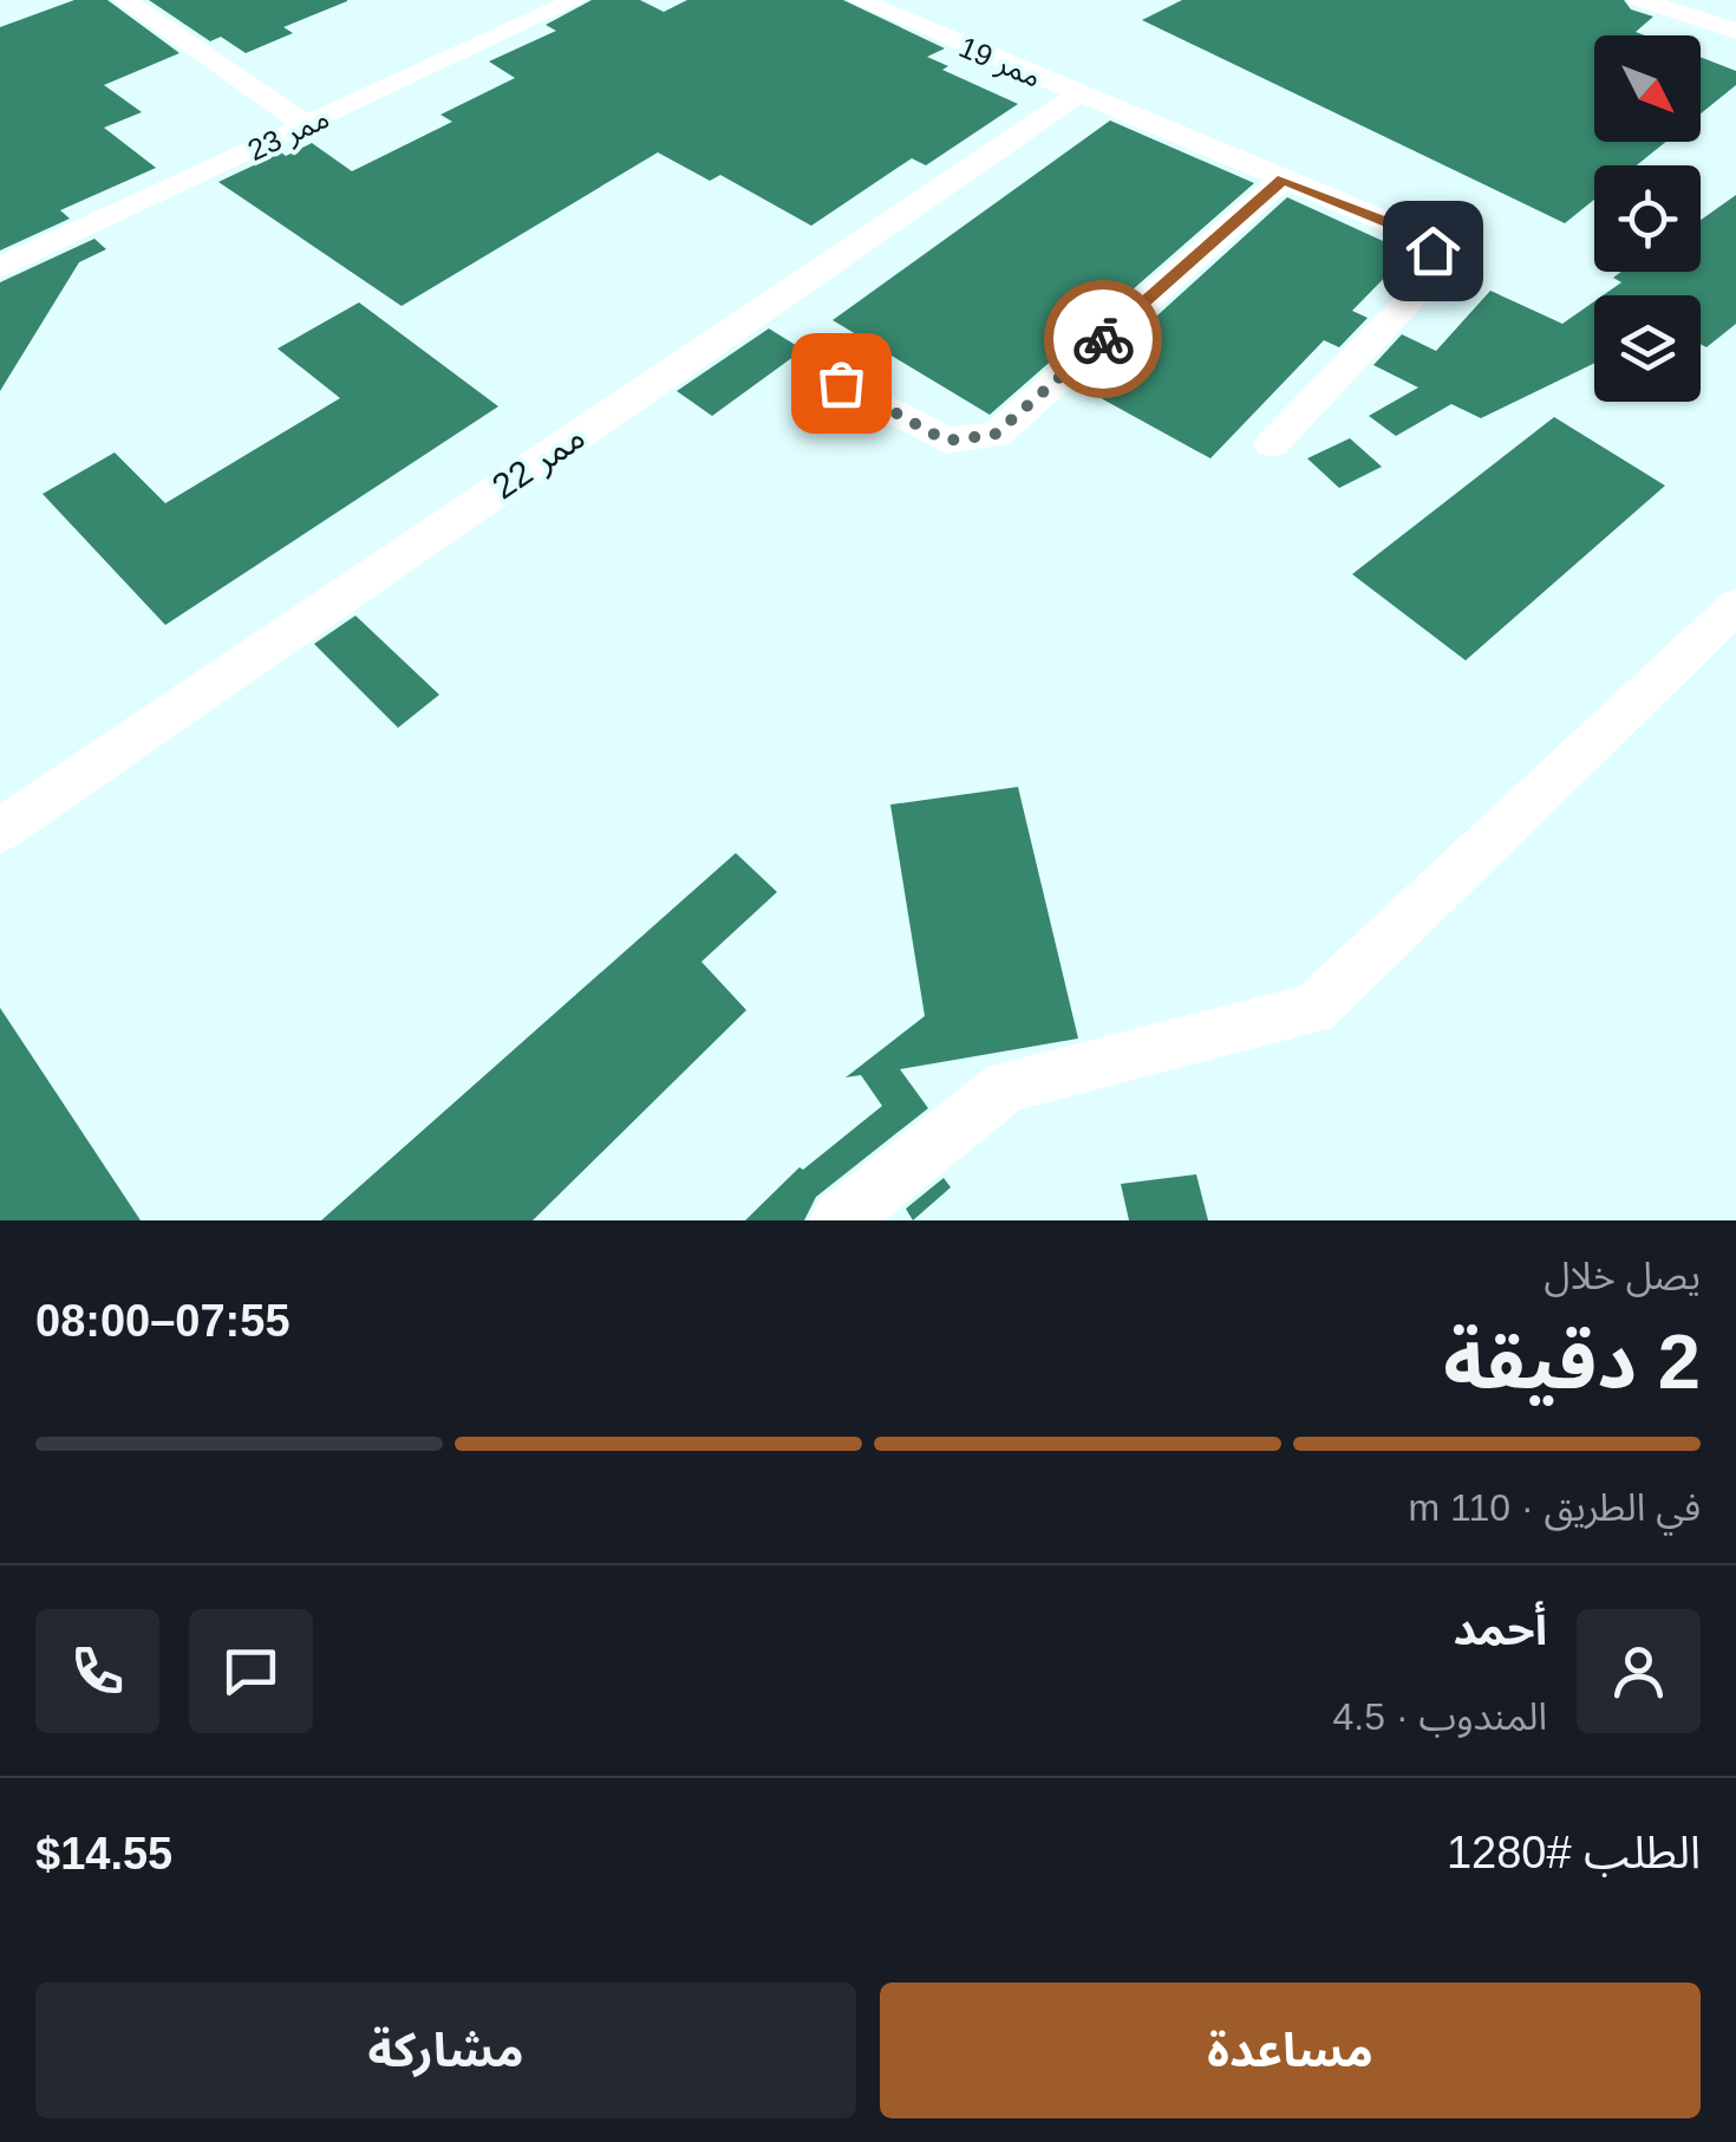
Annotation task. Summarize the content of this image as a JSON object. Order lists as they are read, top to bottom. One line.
{"streets":{"lane":["ممر 19","ممر 23","ممر 22"]},"crossings":[["ممر 19","ممر 22"]],"north":"bottom right","page":{"heading":["2 دقيقة","يصل خلال","07:55–08:00"],"panel":["أحمد","المندوب · 4.5","الطلب #1280","$14.55"],"bar":"في الطريق · 110 m","buttons":["مساعدة","مشاركة"]}}
